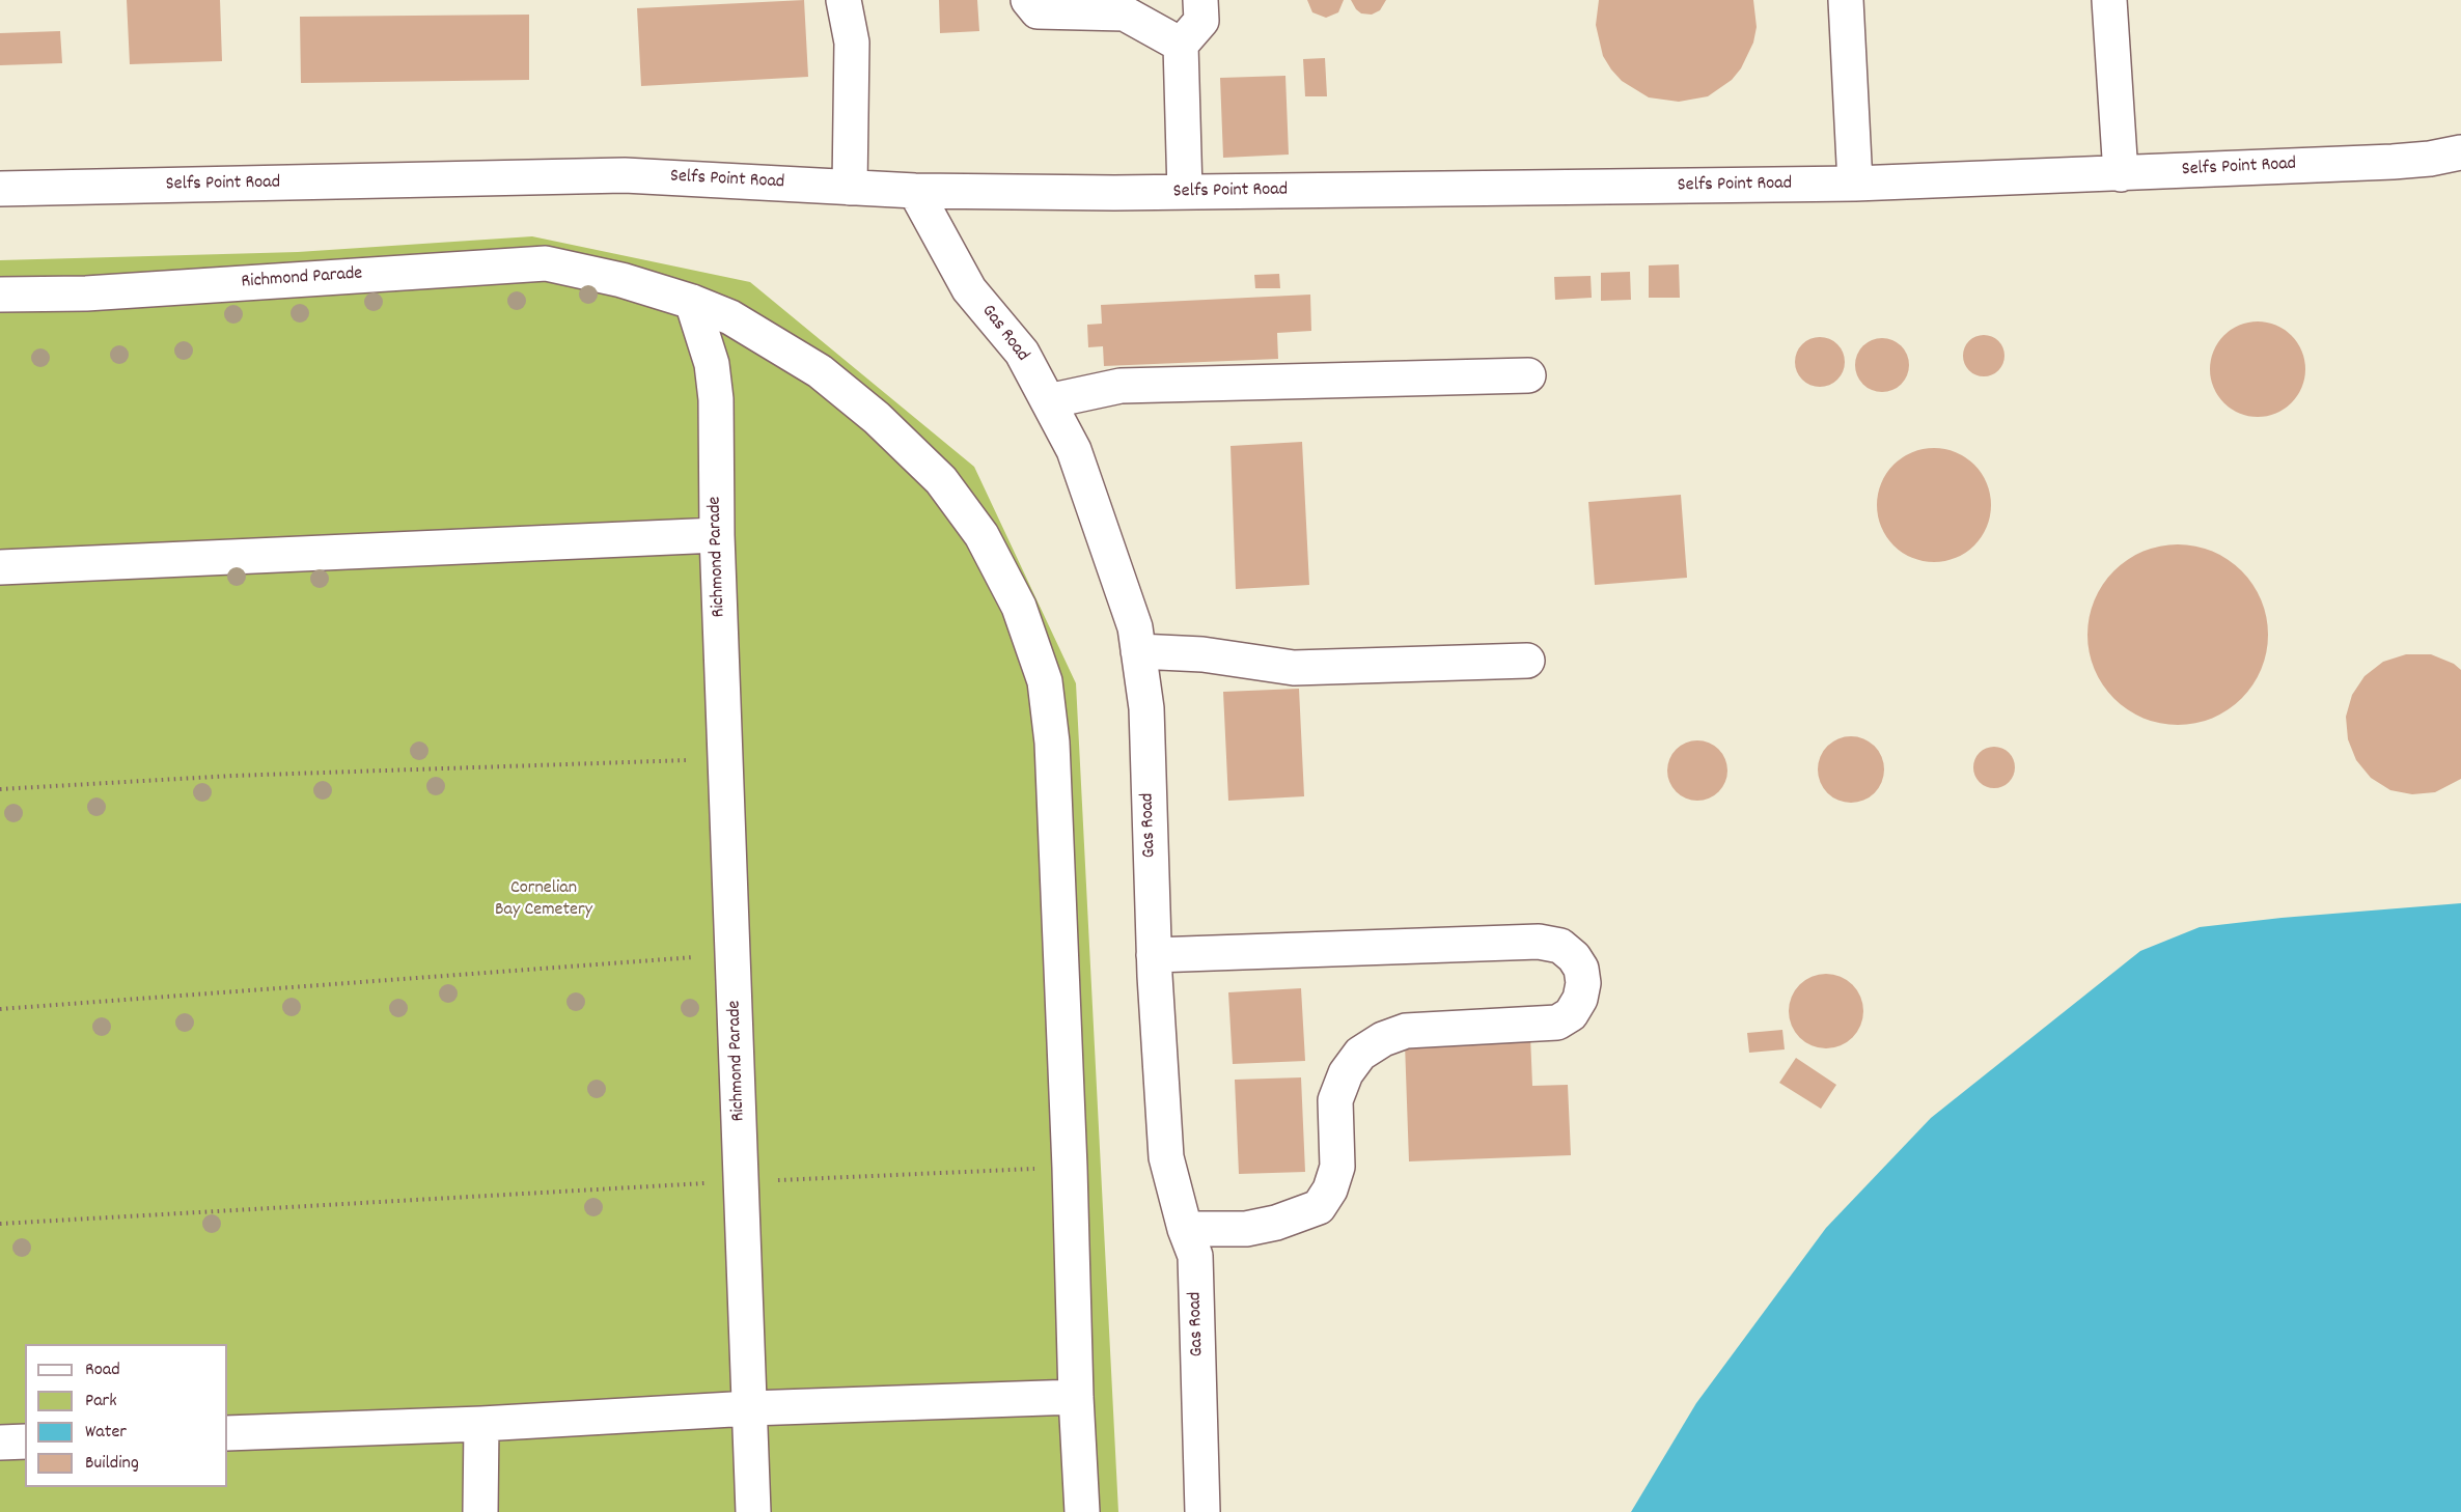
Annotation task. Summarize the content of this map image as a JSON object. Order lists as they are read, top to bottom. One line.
{"streets":{"street":["Selfs Point Road","Richmond Parade","Gas Road"]},"crossings":[["Selfs Point Road","Gas Road"]],"parks":["Cornelian Bay Cemetery"],"legend":["Road","Park","Water","Building"]}
